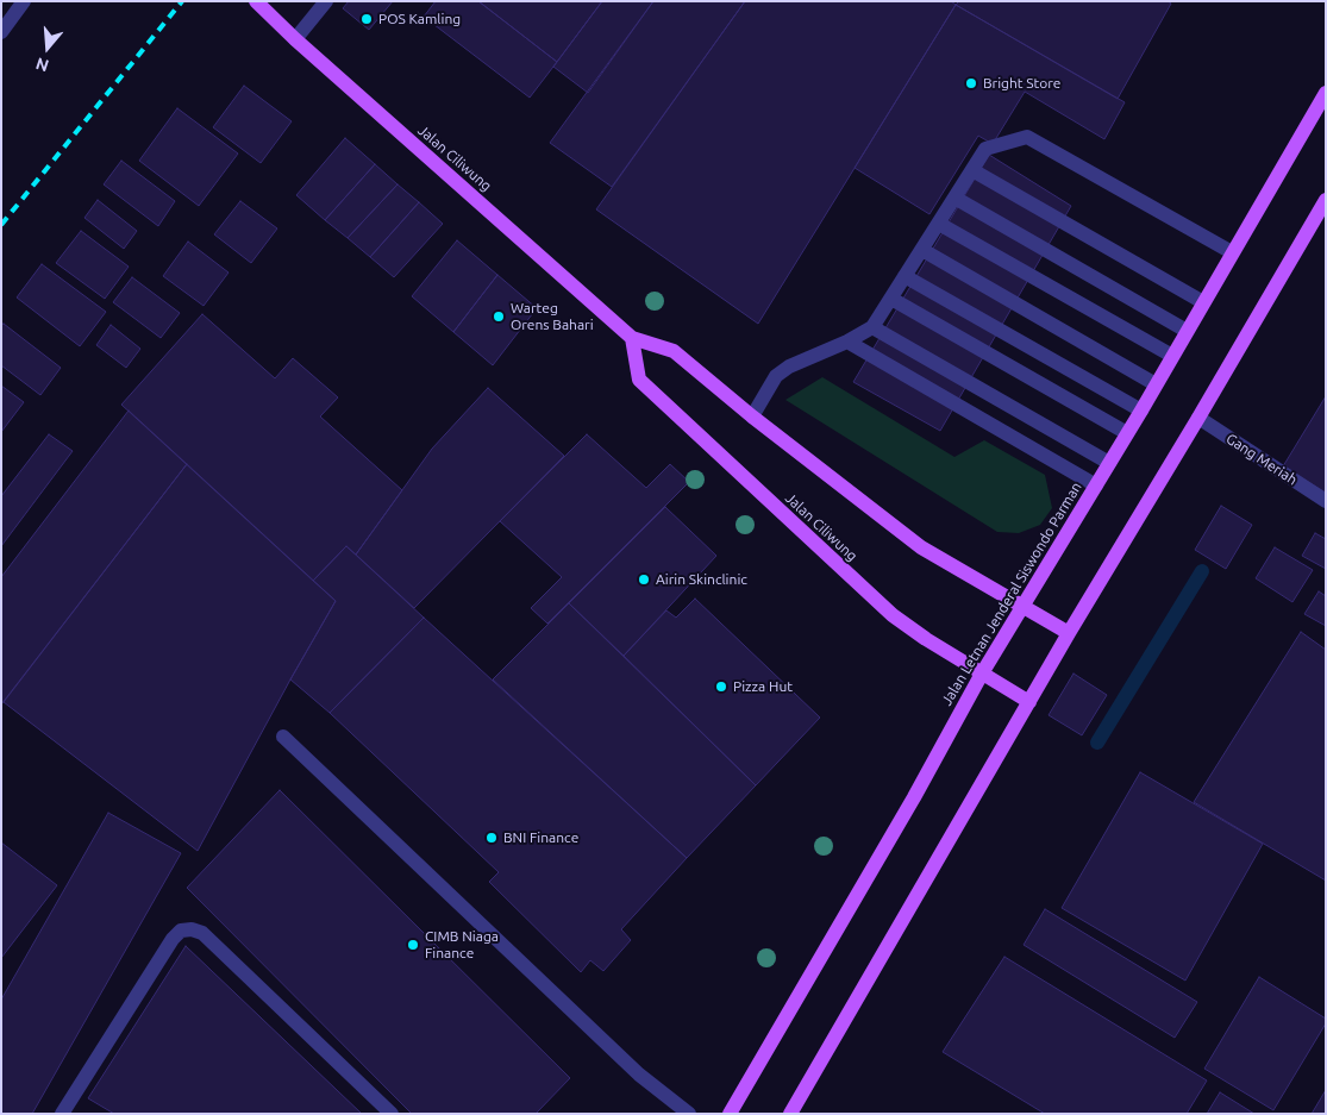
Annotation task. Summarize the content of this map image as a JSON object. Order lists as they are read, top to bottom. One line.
{"streets":{"main road":["Jalan Ciliwung","Jalan Letnan Jenderal Siswondo Parman"],"street":["Gang Meriah"]},"crossings":[["Jalan Ciliwung","Jalan Letnan Jenderal Siswondo Parman"]],"places":["POS Kamling","Bright Store","Warteg Orens Bahari","Airin Skinclinic","Pizza Hut","BNI Finance","CIMB Niaga Finance"],"north":"bottom"}
